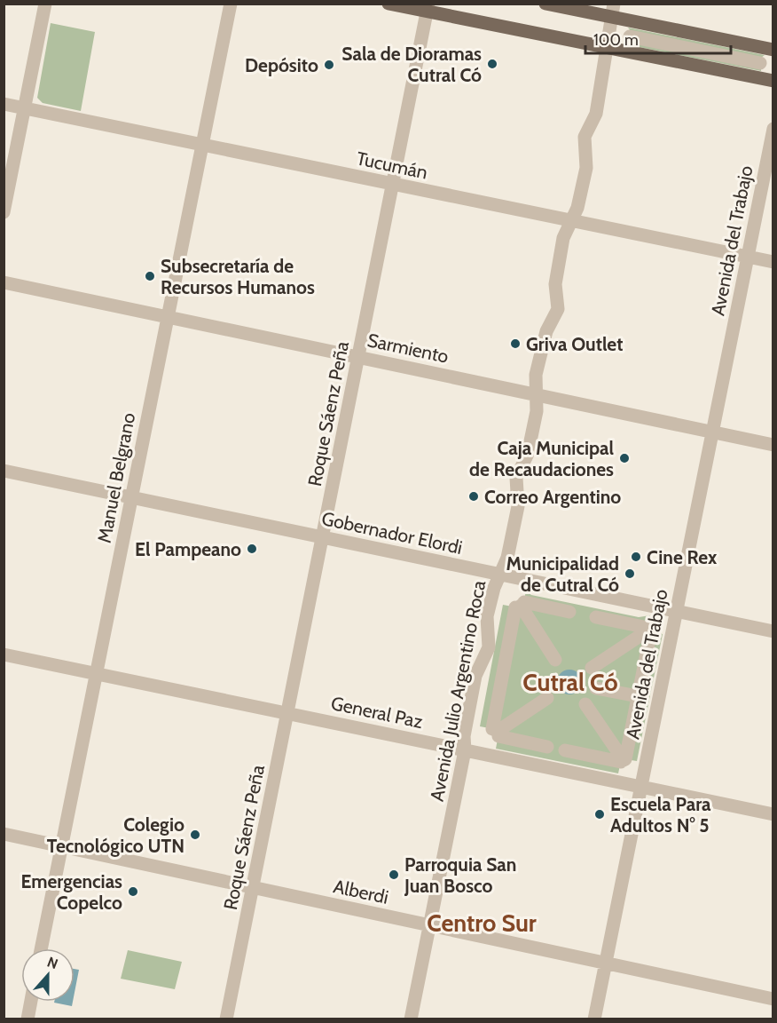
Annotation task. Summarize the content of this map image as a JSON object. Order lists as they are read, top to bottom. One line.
{"streets":{"street":["Tucumán","Avenida del Trabajo","Sarmiento","Roque Sáenz Peña","Manuel Belgrano","Gobernador Elordi","Avenida Julio Argentino Roca","General Paz","Alberdi"]},"crossings":[["Tucumán","Avenida del Trabajo"],["Tucumán","Roque Sáenz Peña"],["Tucumán","Manuel Belgrano"],["Tucumán","Avenida Julio Argentino Roca"],["Avenida del Trabajo","Sarmiento"],["Avenida del Trabajo","Gobernador Elordi"],["Avenida del Trabajo","General Paz"],["Avenida del Trabajo","Alberdi"],["Sarmiento","Roque Sáenz Peña"],["Sarmiento","Manuel Belgrano"],["Sarmiento","Avenida Julio Argentino Roca"],["Roque Sáenz Peña","Gobernador Elordi"],["Roque Sáenz Peña","General Paz"],["Roque Sáenz Peña","Alberdi"],["Manuel Belgrano","Gobernador Elordi"],["Manuel Belgrano","General Paz"],["Manuel Belgrano","Alberdi"],["Gobernador Elordi","Avenida Julio Argentino Roca"],["Avenida Julio Argentino Roca","General Paz"],["Avenida Julio Argentino Roca","Alberdi"]],"districts":["Cutral Có","Centro Sur"],"places":["Sala de Dioramas Cutral Có","Depósito","Subsecretaría de Recursos Humanos","Griva Outlet","Caja Municipal de Recaudaciones","Correo Argentino","El Pampeano","Cine Rex","Municipalidad de Cutral Có","Escuela Para Adultos N° 5","Colegio Tecnológico UTN","Parroquia San Juan Bosco","Emergencias Copelco"],"scale_bar":"100 m","north":"top"}
